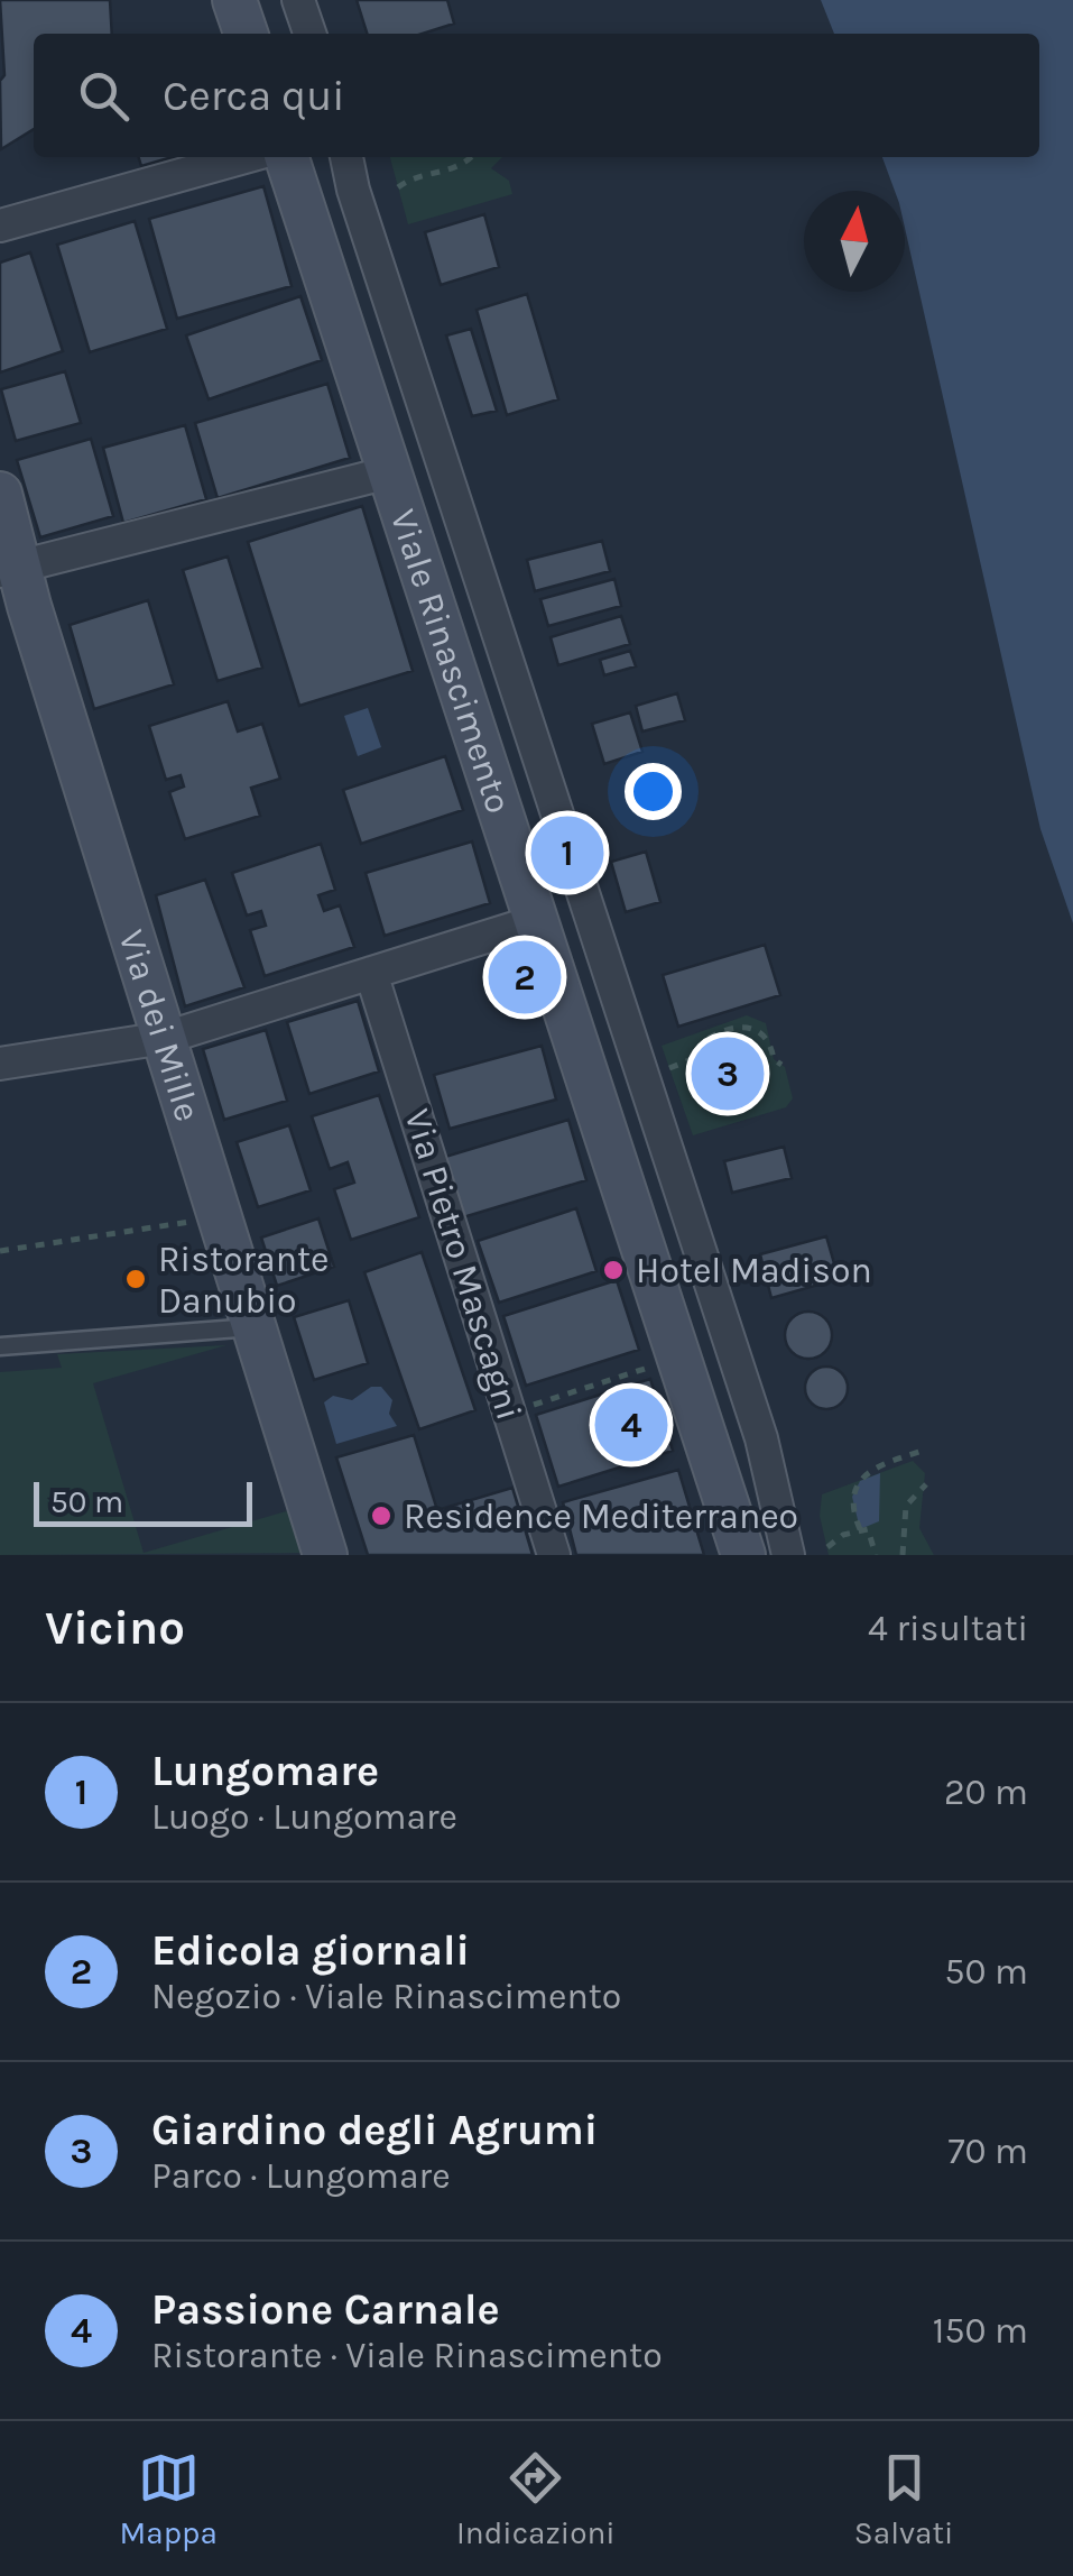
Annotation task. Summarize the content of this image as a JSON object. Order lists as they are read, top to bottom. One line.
{"streets":{"street":["Viale Rinascimento","Via dei Mille","Via Pietro Mascagni"]},"places":["Hotel Madison","Ristorante Danubio","Residence Mediterraneo"],"scale_bar":"50 m","north":"top","page":{"search":"Cerca qui","pins":["1","2","3","4"],"scale":"50 m","heading":["Vicino","4 risultati"],"list":[{"mark":"1","name":"Lungomare","note":"Luogo · Lungomare","value":"20 m"},{"mark":"2","name":"Edicola giornali","note":"Negozio · Viale Rinascimento","value":"50 m"},{"mark":"3","name":"Giardino degli Agrumi","note":"Parco · Lungomare","value":"70 m"},{"mark":"4","name":"Passione Carnale","note":"Ristorante · Viale Rinascimento","value":"150 m"}],"nav":["Mappa","Indicazioni","Salvati"]}}
